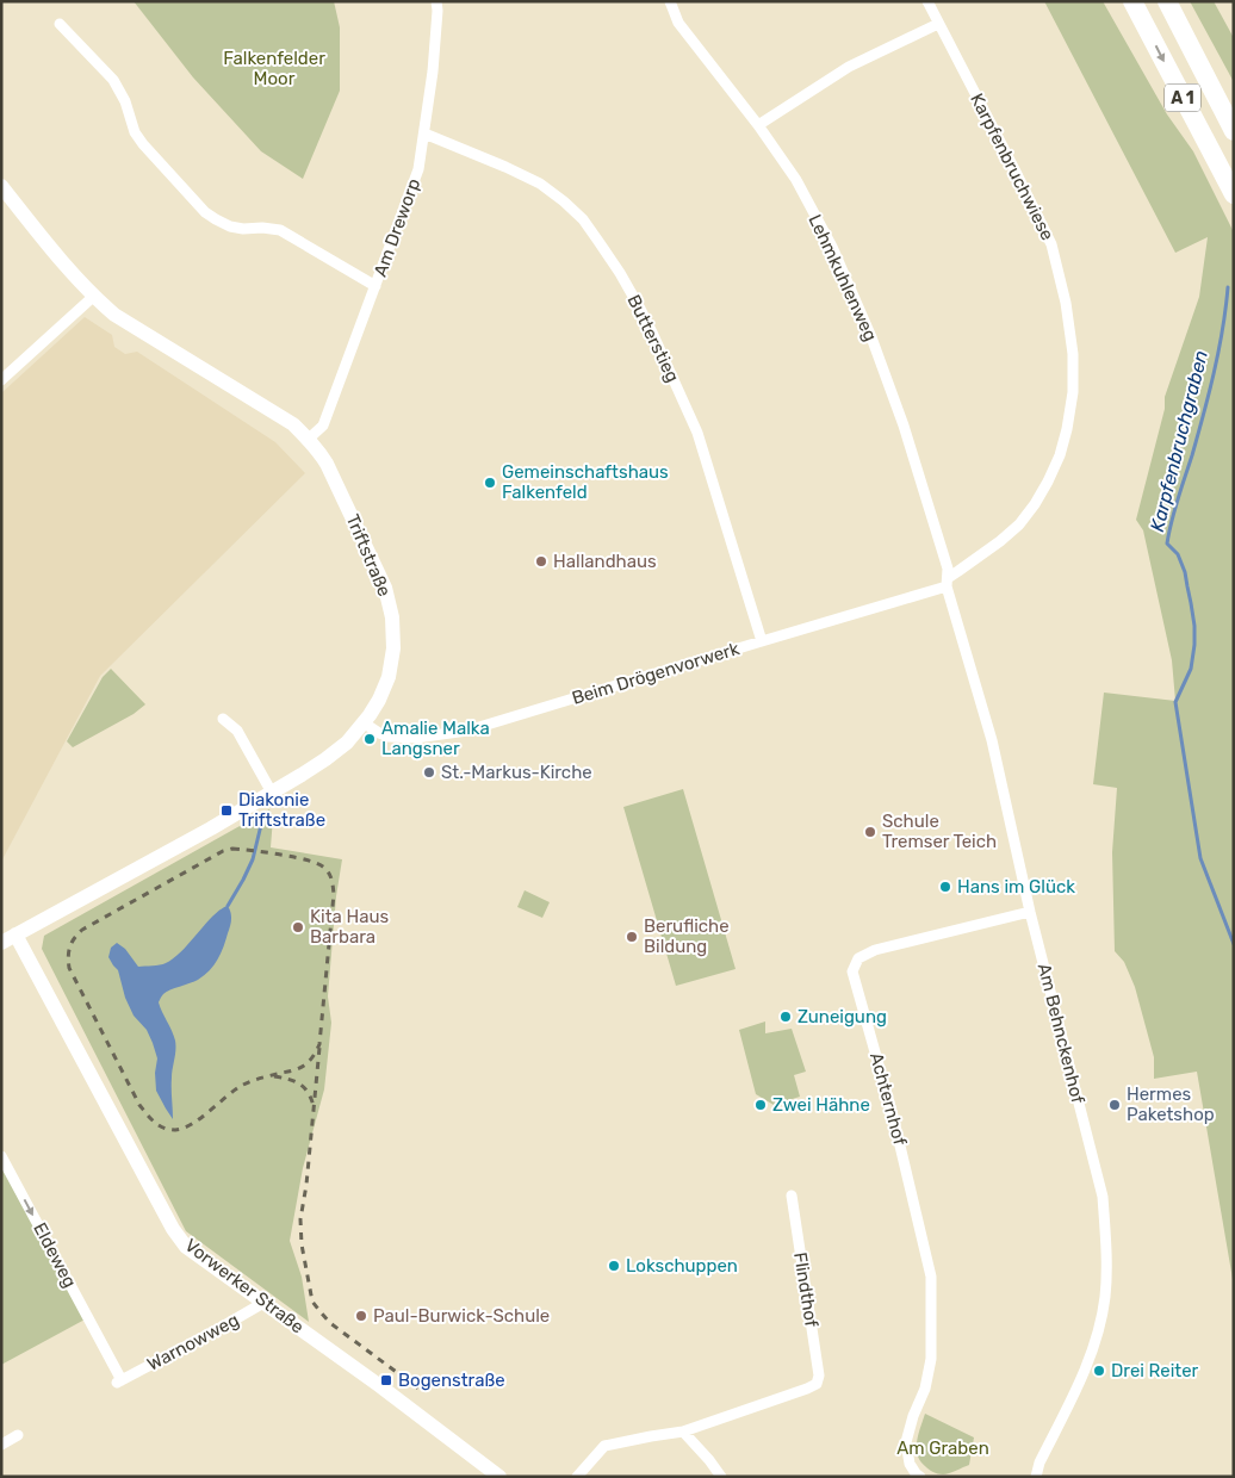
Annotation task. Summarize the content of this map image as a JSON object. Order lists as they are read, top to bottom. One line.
{"streets":{"highway":["A 1"],"street":["Karpfenbruchwiese","Am Dreworp","Lehmkuhlenweg","Butterstieg","Triftstraße","Beim Drögenvorwerk","Am Behnckenhof","Achternhof","Eldeweg","Vorwerker Straße","Flindthof","Warnowweg"]},"crossings":[["Karpfenbruchwiese","Lehmkuhlenweg"],["Karpfenbruchwiese","Beim Drögenvorwerk"],["Karpfenbruchwiese","Am Behnckenhof"],["Am Dreworp","Butterstieg"],["Am Dreworp","Triftstraße"],["Lehmkuhlenweg","Beim Drögenvorwerk"],["Lehmkuhlenweg","Am Behnckenhof"],["Butterstieg","Beim Drögenvorwerk"],["Triftstraße","Beim Drögenvorwerk"],["Triftstraße","Vorwerker Straße"],["Beim Drögenvorwerk","Am Behnckenhof"],["Am Behnckenhof","Achternhof"],["Eldeweg","Warnowweg"],["Vorwerker Straße","Warnowweg"]],"one_way":["Eldeweg"],"water":["Karpfenbruchgraben"],"parks":["Falkenfelder Moor","Am Graben"],"places":{"other":["Gemeinschaftshaus Falkenfeld","Hallandhaus","Amalie Malka Langsner","St.-Markus-Kirche","Schule Tremser Teich","Hans im Glück","Kita Haus Barbara","Berufliche Bildung","Zuneigung","Zwei Hähne","Hermes Paketshop","Lokschuppen","Paul-Burwick-Schule","Drei Reiter"],"transit":["Diakonie Triftstraße","Bogenstraße"]}}
